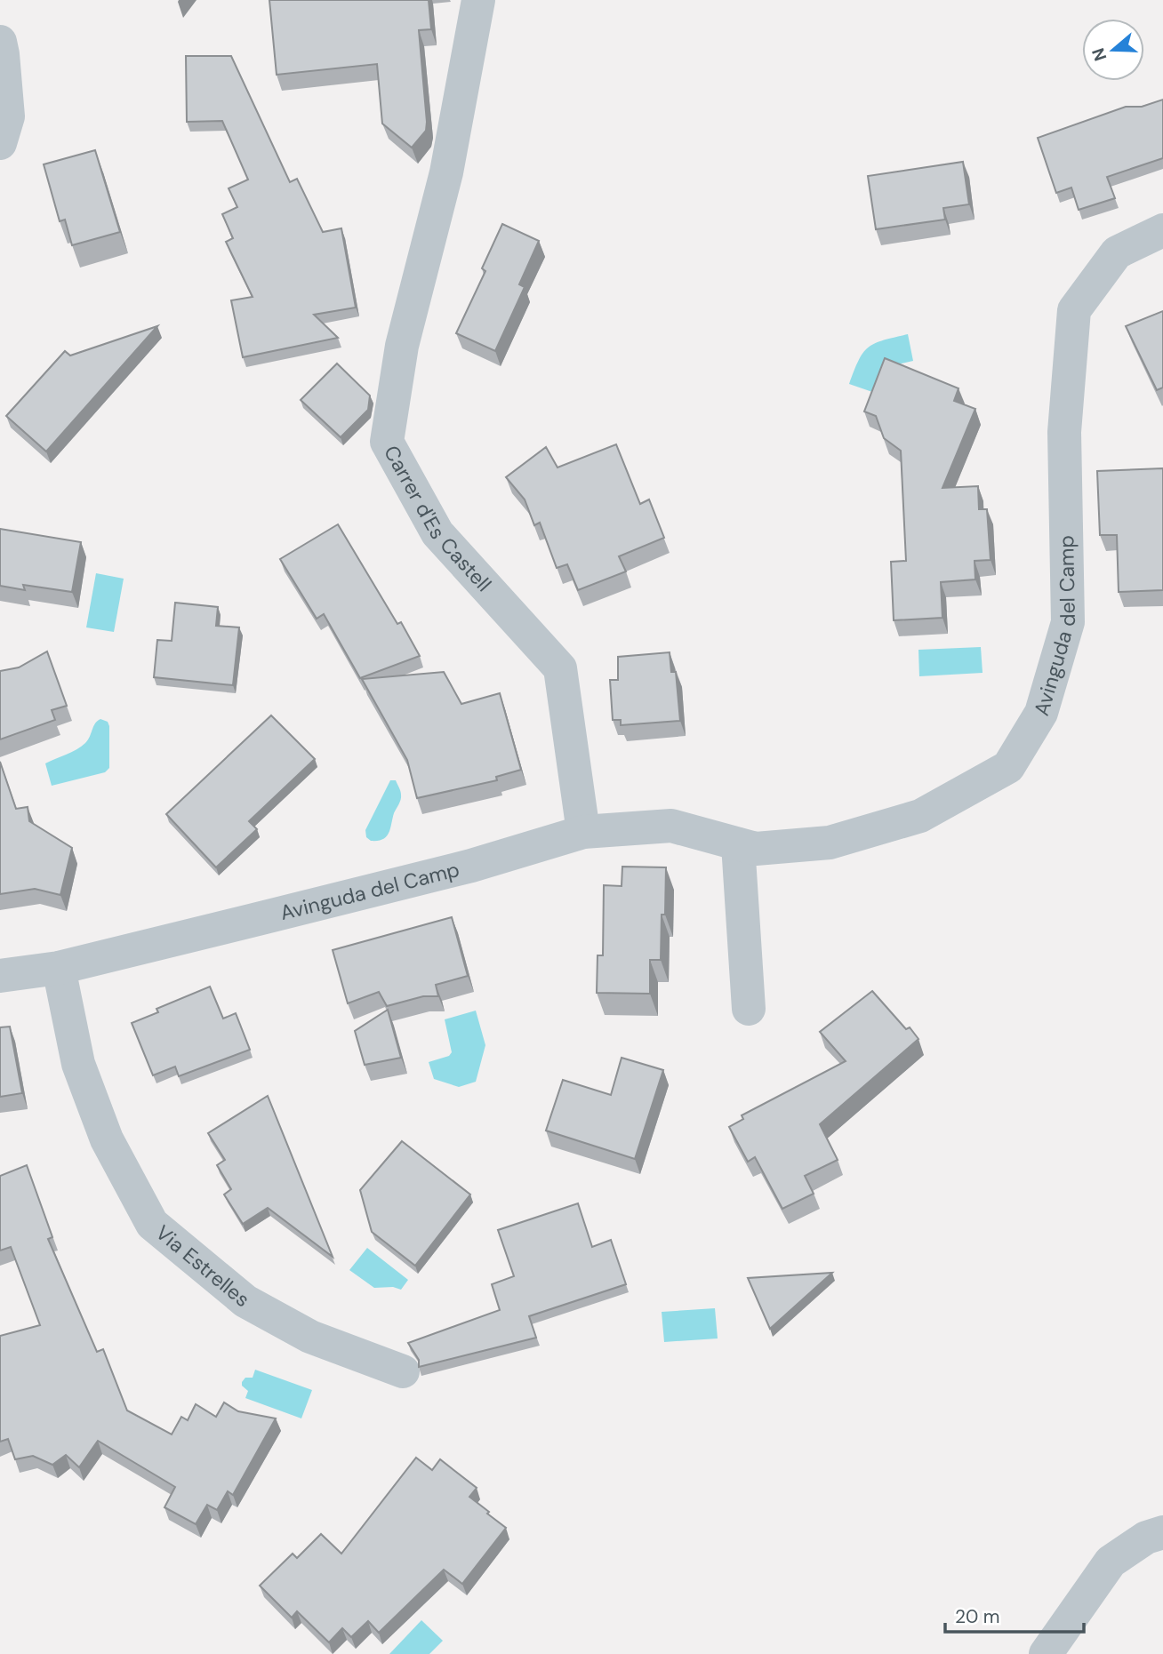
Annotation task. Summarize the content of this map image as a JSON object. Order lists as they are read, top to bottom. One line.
{"streets":{"street":["Carrer d'Es Castell","Avinguda del Camp","Via Estrelles"]},"crossings":[["Carrer d'Es Castell","Avinguda del Camp"],["Avinguda del Camp","Via Estrelles"]],"scale_bar":"20 m","north":"left"}
